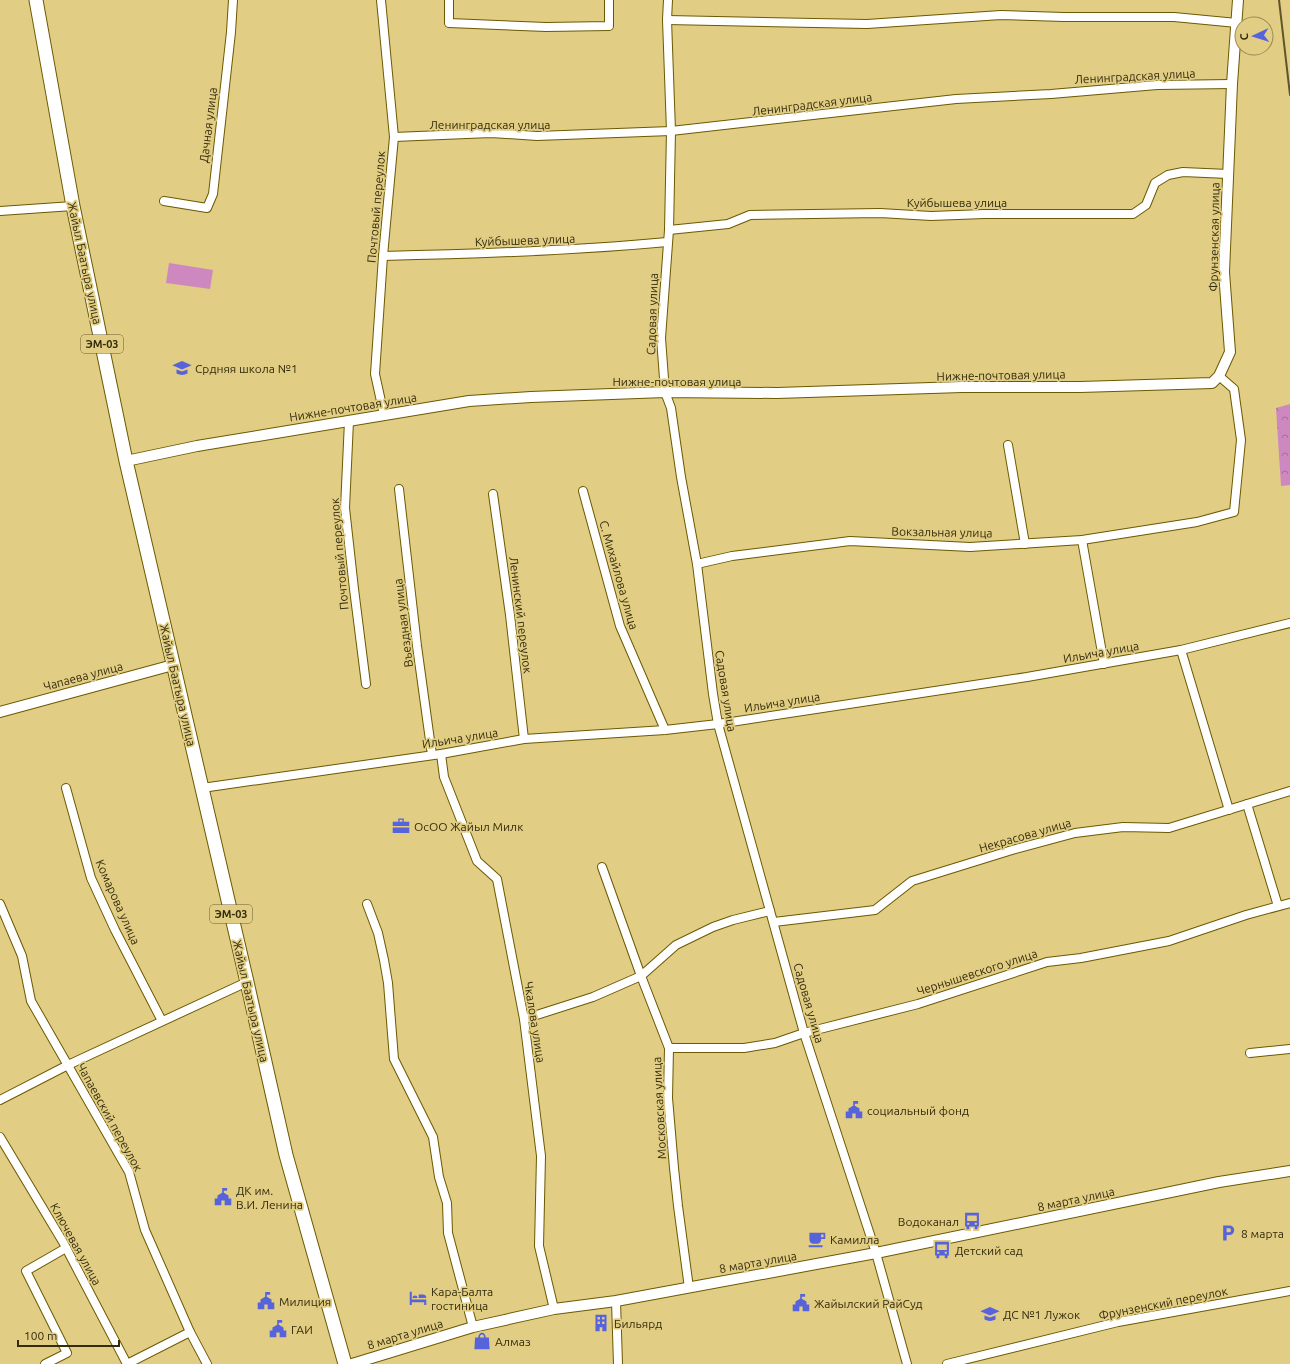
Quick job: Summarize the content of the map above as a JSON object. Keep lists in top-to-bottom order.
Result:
{
  "streets": {
    "highway": ["Жайыл Баатыра улица", "ЭМ-03"],
    "street": [
      "Ленинградская улица",
      "Дачная улица",
      "Куйбышева улица",
      "Почтовый переулок",
      "Фрунзенская улица",
      "Садовая улица",
      "Нижне-почтовая улица",
      "Вокзальная улица",
      "С. Михайлова улица",
      "Ленинский переулок",
      "Въездная улица",
      "Ильича улица",
      "Чапаева улица",
      "Некрасова улица",
      "Комарова улица",
      "Чернышевского улица",
      "Чкалова улица",
      "Московская улица",
      "Чапаевский переулок",
      "8 марта улица",
      "Ключевая улица",
      "Фрунзенский переулок"
    ]
  },
  "crossings": [
    ["Ленинградская улица", "Почтовый переулок"],
    ["Ленинградская улица", "Фрунзенская улица"],
    ["Ленинградская улица", "Садовая улица"],
    ["Куйбышева улица", "Почтовый переулок"],
    ["Куйбышева улица", "Фрунзенская улица"],
    ["Куйбышева улица", "Садовая улица"],
    ["Почтовый переулок", "Нижне-почтовая улица"],
    ["Фрунзенская улица", "Нижне-почтовая улица"],
    ["Фрунзенская улица", "Вокзальная улица"],
    ["Жайыл Баатыра улица", "Нижне-почтовая улица"],
    ["Жайыл Баатыра улица", "Ильича улица"],
    ["Жайыл Баатыра улица", "Чапаева улица"],
    ["Садовая улица", "Нижне-почтовая улица"],
    ["Садовая улица", "Вокзальная улица"],
    ["Садовая улица", "Ильича улица"],
    ["Садовая улица", "Некрасова улица"],
    ["Садовая улица", "Чернышевского улица"],
    ["Садовая улица", "8 марта улица"],
    ["Нижне-почтовая улица", "Вокзальная улица"],
    ["С. Михайлова улица", "Ильича улица"],
    ["Ленинский переулок", "Ильича улица"],
    ["Въездная улица", "Ильича улица"],
    ["Ильича улица", "Чкалова улица"],
    ["Чернышевского улица", "Московская улица"],
    ["Чкалова улица", "8 марта улица"],
    ["Московская улица", "8 марта улица"],
    ["Чапаевский переулок", "Ключевая улица"]
  ],
  "places": {
    "school or university": ["Срдняя школа №1", "ДС №1 Лужок"],
    "office": ["ОсОО Жайыл Милк"],
    "public building": [
      "социальный фонд",
      "ДК им. В.И. Ленина",
      "Милиция",
      "Жайылский РайСуд",
      "ГАИ"
    ],
    "bus stop": ["Водоканал", "Детский сад"],
    "parking": ["8 марта"],
    "cafe": ["Камилла"],
    "hotel": ["Кара-Балта гостиница"],
    "building": ["Бильярд"],
    "shop": ["Алмаз"]
  },
  "scale_bar": "100 m",
  "north": "left"
}
